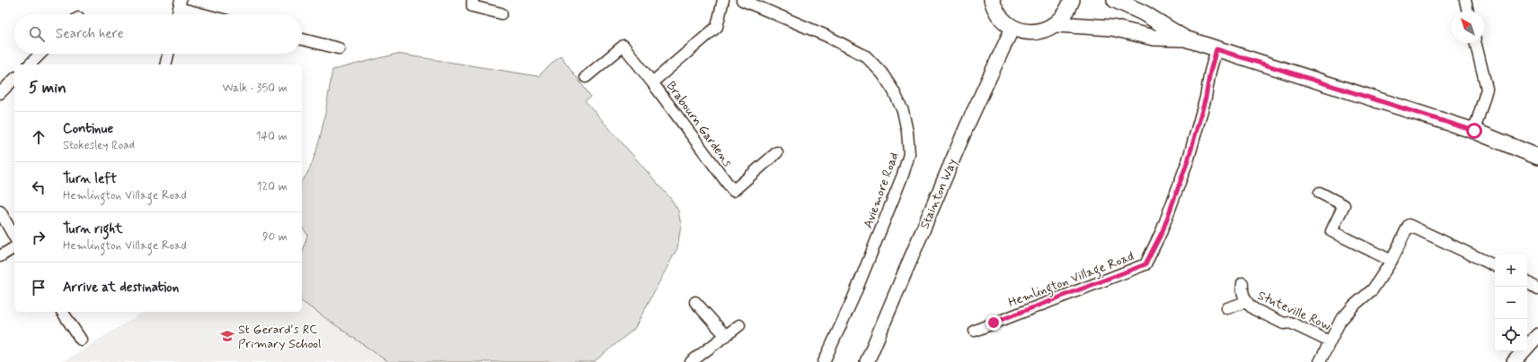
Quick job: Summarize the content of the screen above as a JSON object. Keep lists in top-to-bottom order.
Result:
{
  "streets": {
    "street": [
      "Brabourn Gardens",
      "Aviemore Road",
      "Stainton Way",
      "Hemlington Village Road",
      "Stuteville Row"
    ]
  },
  "places": {
    "school or university": ["St Gerard's RC Primary School"]
  },
  "north": "top left",
  "page": {
    "search": "Search here",
    "heading": ["5 min", "Walk · 350 m"],
    "list": [
      ["Continue", "Stokesley Road", "140 m"],
      ["Turn left", "Hemlington Village Road", "120 m"],
      ["Turn right", "Hemlington Village Road", "90 m"],
      "Arrive at destination"
    ],
    "map_buttons": ["+", "−"]
  }
}
